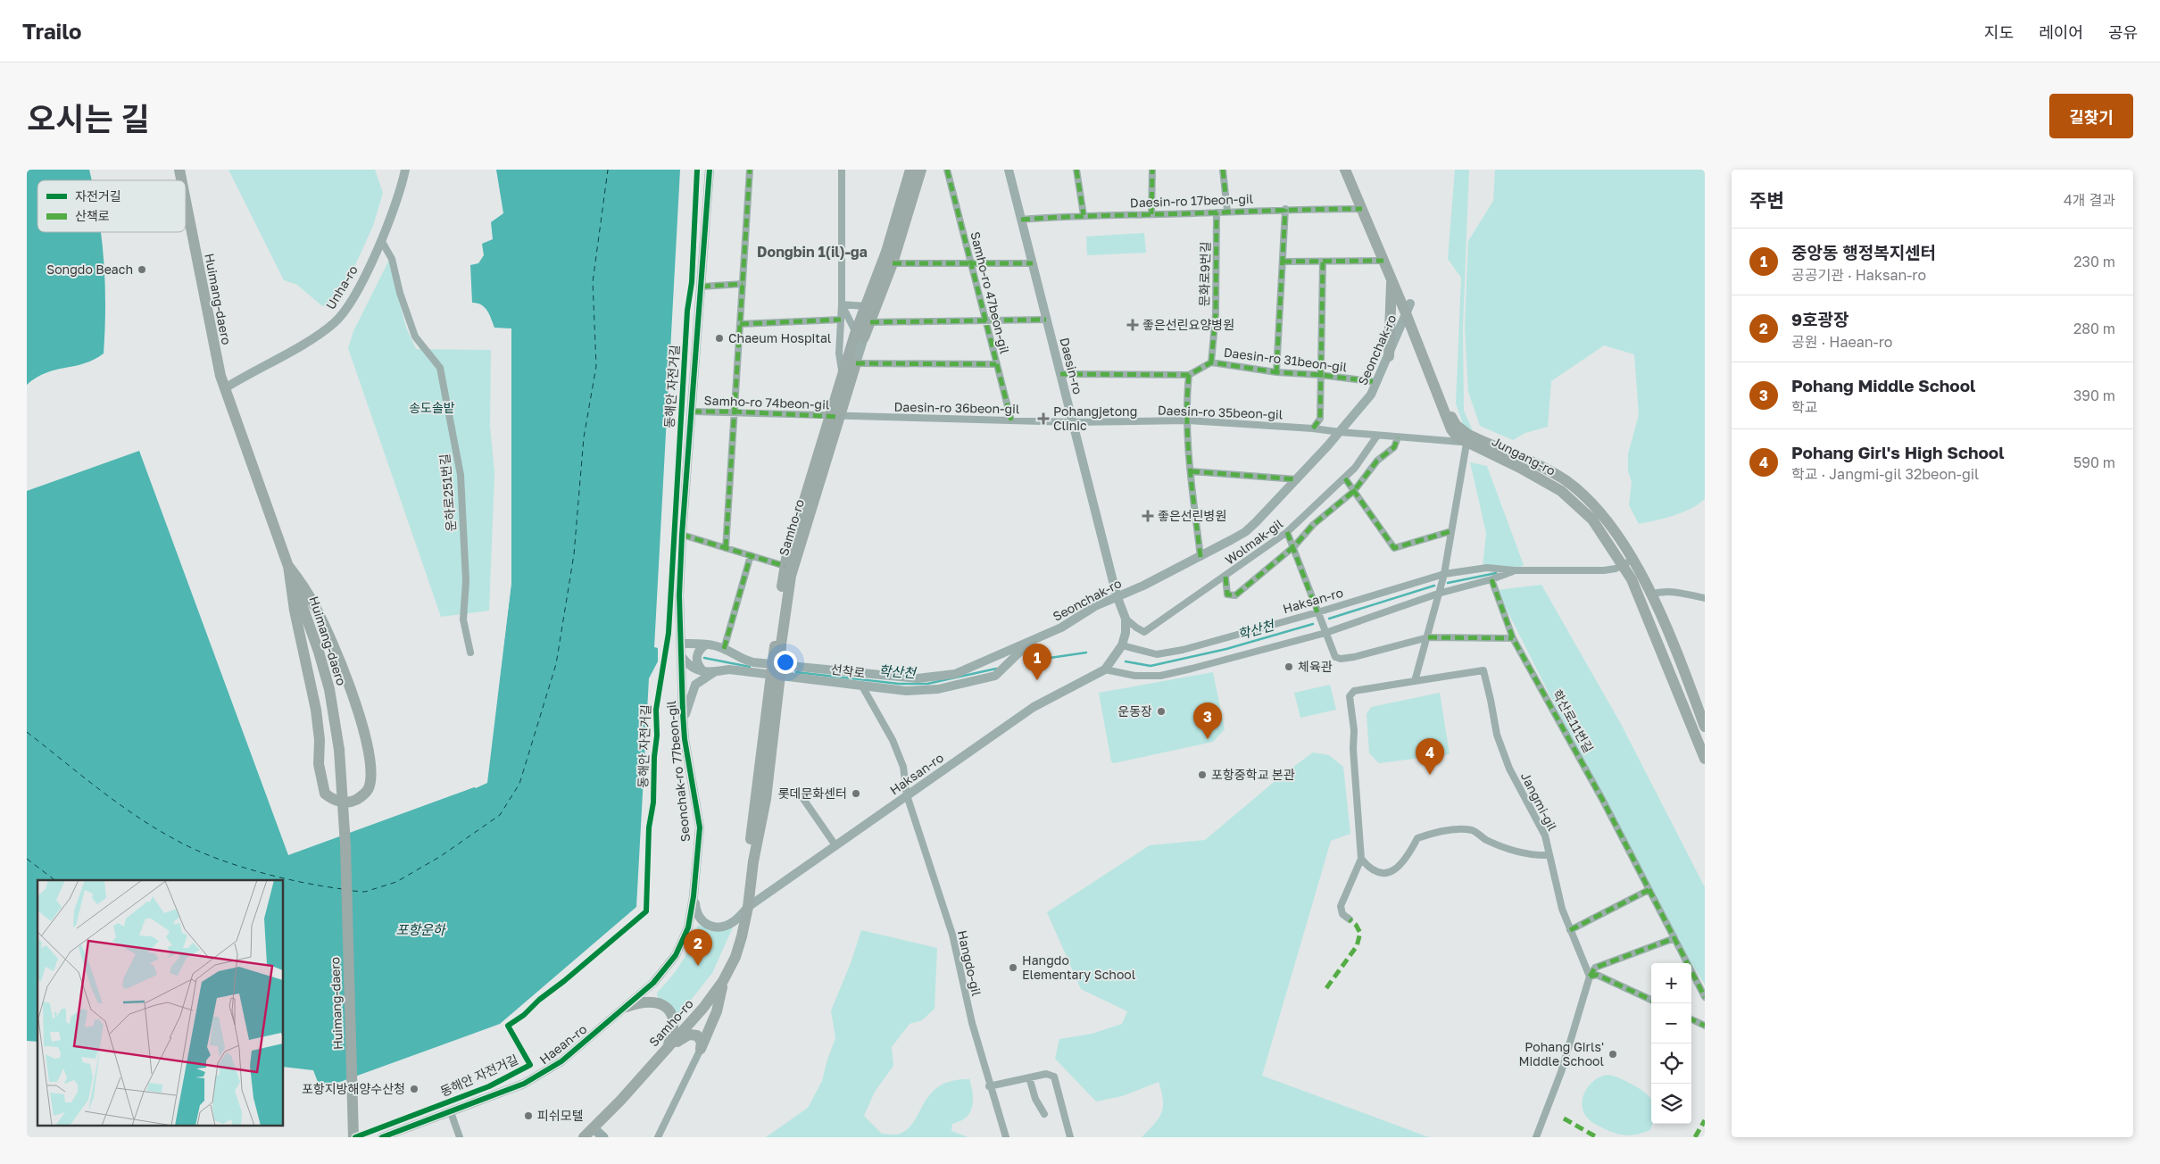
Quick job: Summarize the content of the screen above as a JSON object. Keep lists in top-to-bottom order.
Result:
{
  "streets": {
    "main road": ["Huimang-daero", "Jungang-ro", "Samho-ro"],
    "street": [
      "Daesin-ro 17beon-gil",
      "문화로9번길",
      "Unha-ro",
      "Samho-ro 47beon-gil",
      "Seonchak-ro",
      "Daesin-ro 31beon-gil",
      "Daesin-ro",
      "Samho-ro 74beon-gil",
      "Daesin-ro 36beon-gil",
      "Daesin-ro 35beon-gil",
      "운하로251번길",
      "Wolmak-gil",
      "Haksan-ro",
      "선착로",
      "학산로11번길",
      "Seonchak-ro 77beon-gil",
      "Jangmi-gil",
      "Hangdo-gil",
      "Haean-ro"
    ],
    "cycle path": ["동해안 자전거길"]
  },
  "crossings": [
    ["Daesin-ro 17beon-gil", "문화로9번길"],
    ["Daesin-ro 17beon-gil", "Daesin-ro"],
    ["Daesin-ro 17beon-gil", "Jungang-ro"],
    ["문화로9번길", "Daesin-ro 31beon-gil"],
    ["Unha-ro", "Huimang-daero"],
    ["Unha-ro", "운하로251번길"],
    ["Samho-ro 47beon-gil", "Daesin-ro 36beon-gil"],
    ["Seonchak-ro", "Daesin-ro 31beon-gil"],
    ["Seonchak-ro", "Daesin-ro"],
    ["Seonchak-ro", "Daesin-ro 35beon-gil"],
    ["Seonchak-ro", "Jungang-ro"],
    ["Seonchak-ro", "Samho-ro"],
    ["Seonchak-ro", "선착로"],
    ["Seonchak-ro", "Seonchak-ro 77beon-gil"],
    ["Daesin-ro 31beon-gil", "Daesin-ro"],
    ["Daesin-ro", "Daesin-ro 36beon-gil"],
    ["Daesin-ro", "Daesin-ro 35beon-gil"],
    ["Daesin-ro", "Wolmak-gil"],
    ["Daesin-ro", "Haksan-ro"],
    ["Samho-ro 74beon-gil", "Daesin-ro 36beon-gil"],
    ["Samho-ro 74beon-gil", "Samho-ro"],
    ["Samho-ro 74beon-gil", "Seonchak-ro 77beon-gil"],
    ["Daesin-ro 36beon-gil", "Daesin-ro 35beon-gil"],
    ["Daesin-ro 36beon-gil", "Samho-ro"],
    ["Daesin-ro 35beon-gil", "Jungang-ro"],
    ["Daesin-ro 35beon-gil", "Wolmak-gil"],
    ["Jungang-ro", "Haksan-ro"],
    ["Samho-ro", "Haksan-ro"],
    ["Samho-ro", "선착로"],
    ["Haksan-ro", "학산로11번길"],
    ["Haksan-ro", "Seonchak-ro 77beon-gil"],
    ["Haksan-ro", "Hangdo-gil"],
    ["Haksan-ro", "Haean-ro"],
    ["선착로", "Seonchak-ro 77beon-gil"],
    ["선착로", "Hangdo-gil"],
    ["Seonchak-ro 77beon-gil", "Haean-ro"]
  ],
  "districts": ["Dongbin 1(il)-ga"],
  "water": ["학산천", "포항운하"],
  "parks": ["송도솔밭"],
  "places": {
    "other": [
      "Songdo Beach",
      "Chaeum Hospital",
      "체육관",
      "운동장",
      "포항중학교 본관",
      "롯데문화센터",
      "Hangdo Elementary School",
      "Pohang Girls' Middle School",
      "포항지방해양수산청",
      "피쉬모텔"
    ],
    "health": ["좋은선린요양병원", "Pohangjetong Clinic", "좋은선린병원"]
  },
  "legend": ["자전거길", "산책로"],
  "page": {
    "header": "Trailo",
    "nav": ["지도", "레이어", "공유"],
    "title": "오시는 길",
    "buttons": "길찾기",
    "heading": ["주변", "4개 결과"],
    "list": [
      {
        "mark": "1",
        "name": "중앙동 행정복지센터",
        "note": "공공기관 · Haksan-ro",
        "value": "230 m"
      },
      {
        "mark": "2",
        "name": "9호광장",
        "note": "공원 · Haean-ro",
        "value": "280 m"
      },
      {
        "mark": "3",
        "name": "Pohang Middle School",
        "note": "학교",
        "value": "390 m"
      },
      {
        "mark": "4",
        "name": "Pohang Girl's High School",
        "note": "학교 · Jangmi-gil 32beon-gil",
        "value": "590 m"
      }
    ],
    "pins": [
      "1",
      "3",
      "4",
      "2"
    ],
    "map_buttons": ["+", "−"]
  }
}
